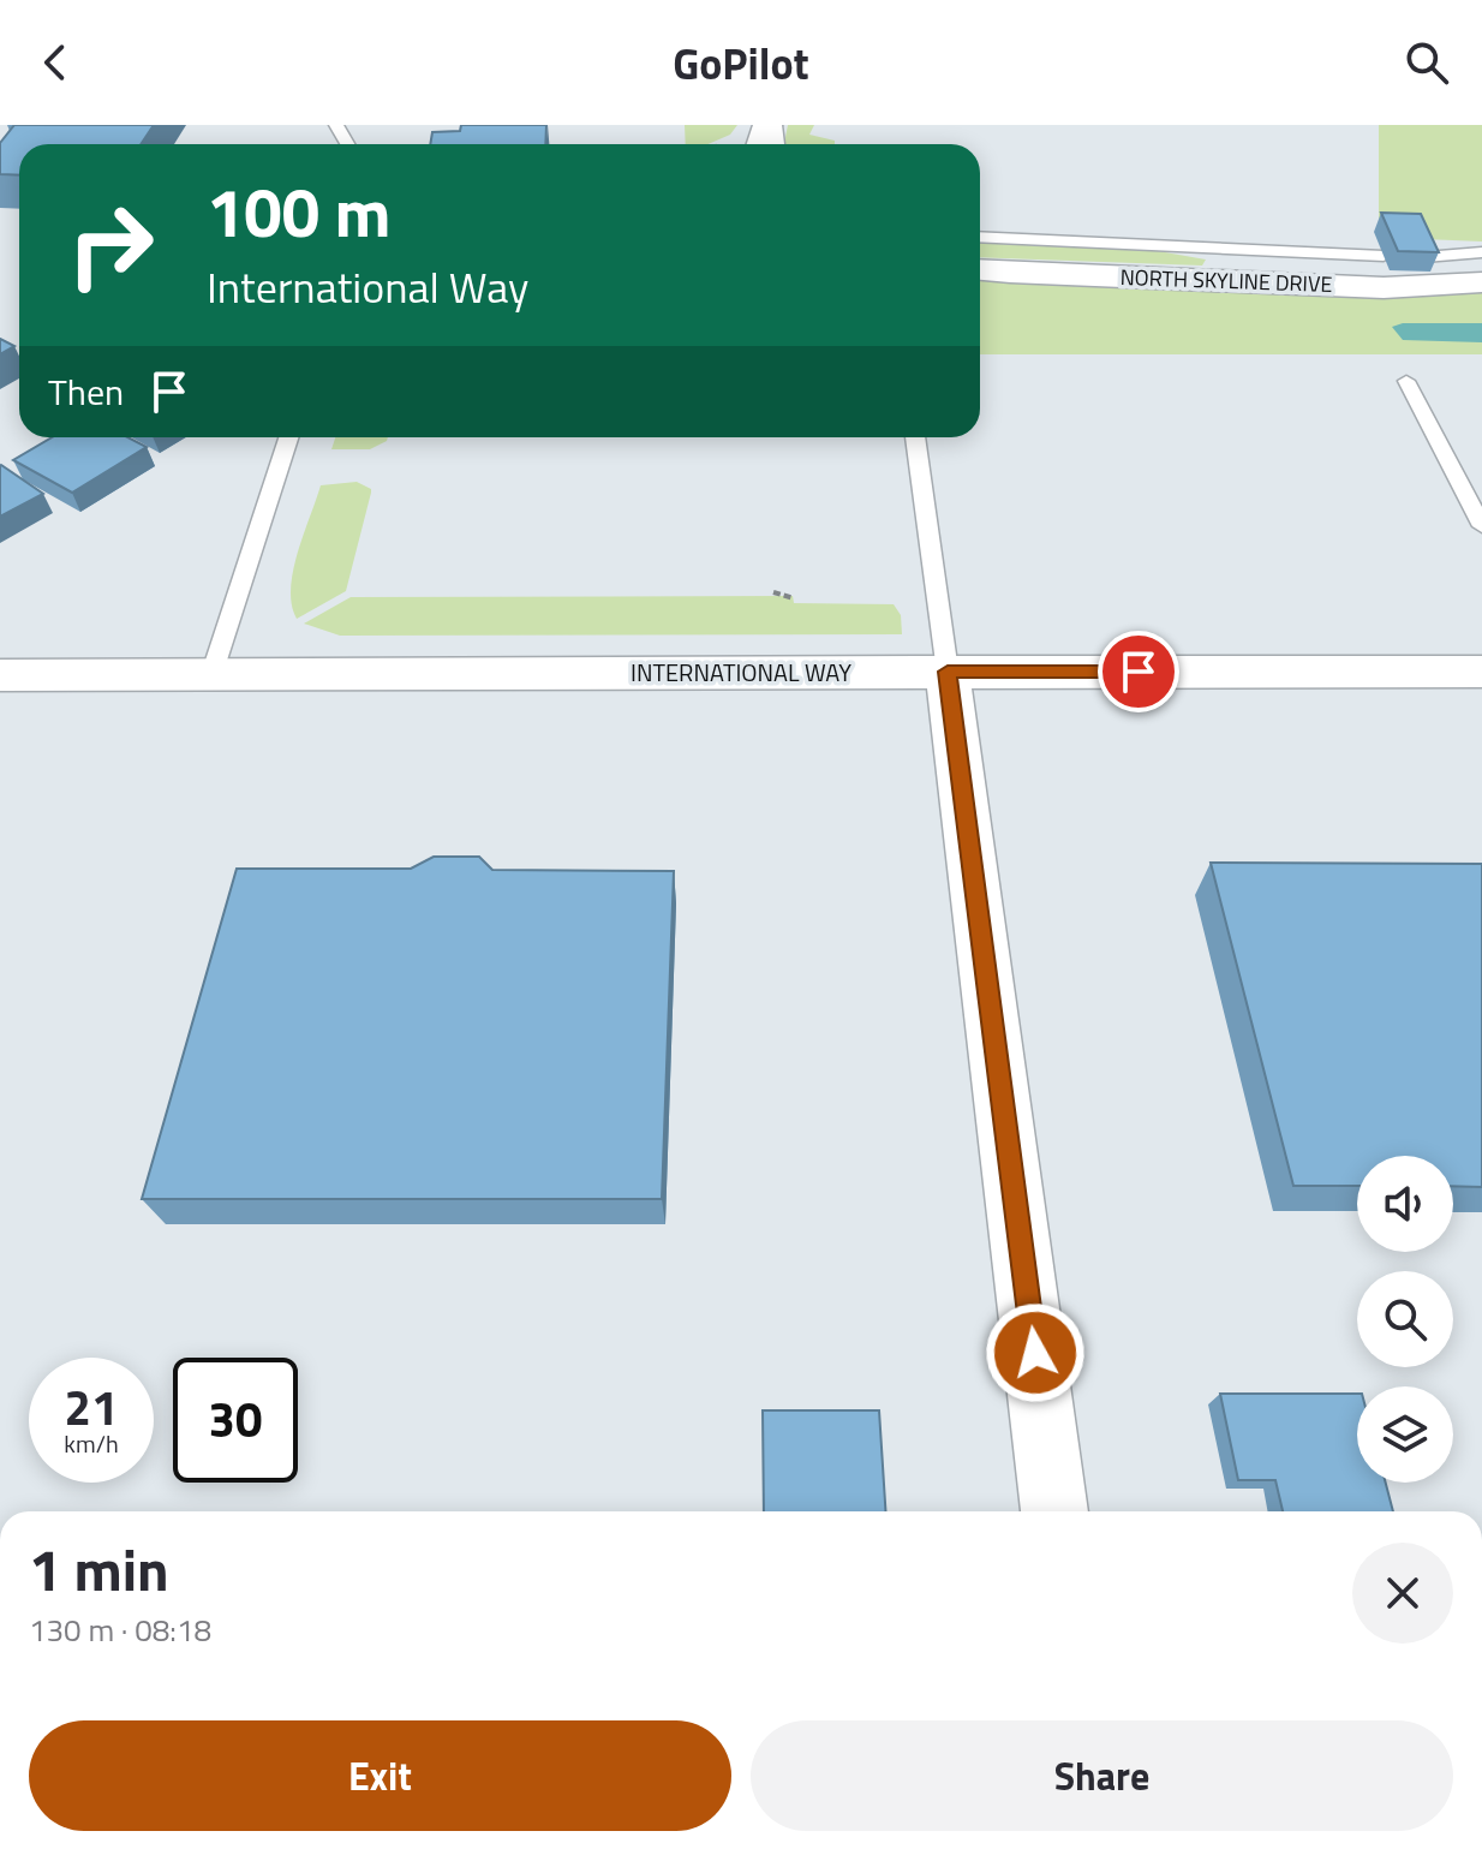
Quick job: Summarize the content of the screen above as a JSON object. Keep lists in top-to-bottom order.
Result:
{
  "streets": {
    "street": ["NORTH SKYLINE DRIVE", "INTERNATIONAL WAY"]
  },
  "page": {
    "header": "GoPilot",
    "turn": ["100 m", "International Way"],
    "then": "Then",
    "speed": "21 km/h",
    "limit": "30",
    "heading": ["1 min", "130 m · 08:18"],
    "buttons": ["Exit", "Share"]
  }
}
